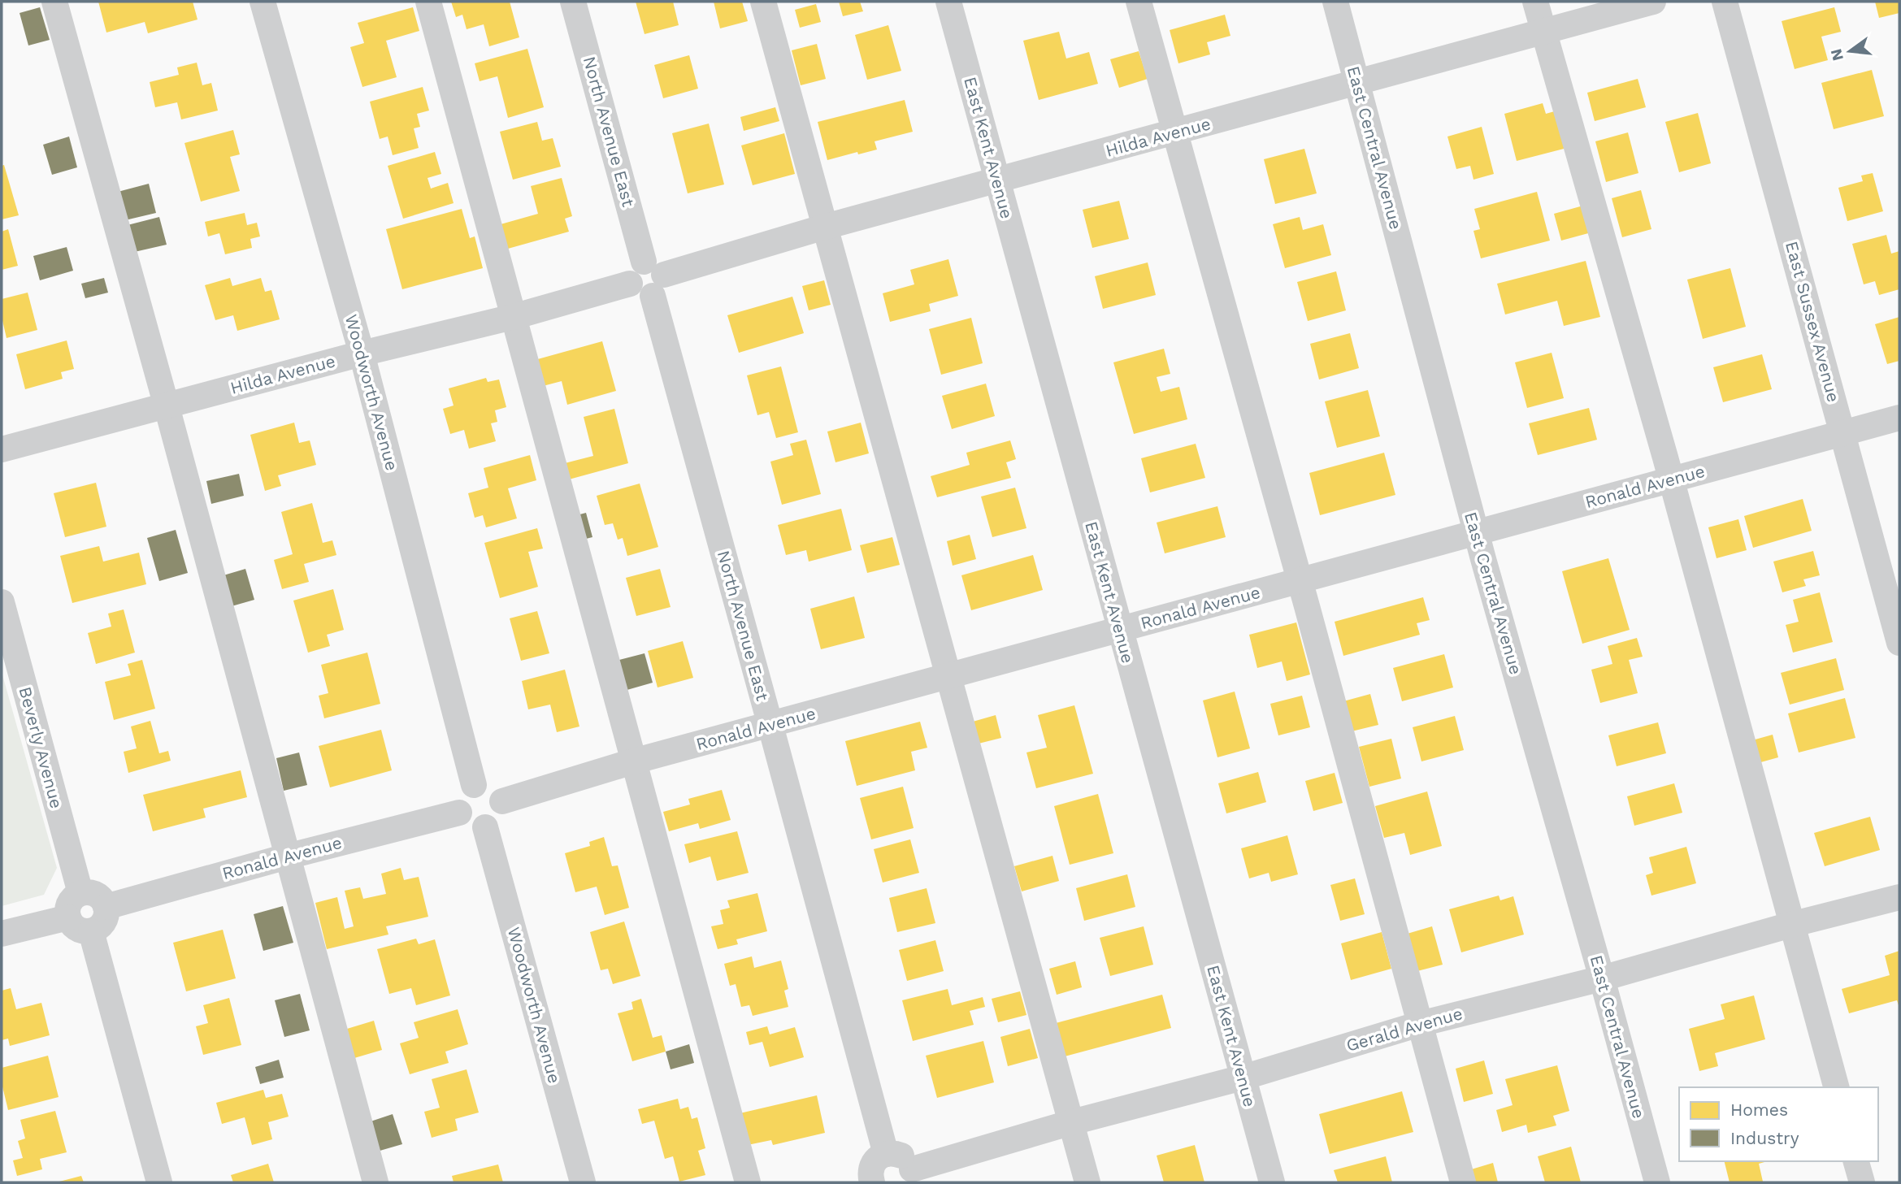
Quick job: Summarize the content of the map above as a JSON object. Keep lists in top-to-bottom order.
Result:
{
  "streets": {
    "street": [
      "North Avenue East",
      "Hilda Avenue",
      "East Kent Avenue",
      "East Central Avenue",
      "East Sussex Avenue",
      "Woodworth Avenue",
      "Ronald Avenue",
      "Beverly Avenue",
      "Gerald Avenue"
    ]
  },
  "crossings": [
    ["North Avenue East", "Hilda Avenue"],
    ["North Avenue East", "Ronald Avenue"],
    ["Hilda Avenue", "East Kent Avenue"],
    ["Hilda Avenue", "East Central Avenue"],
    ["Hilda Avenue", "Woodworth Avenue"],
    ["East Kent Avenue", "Ronald Avenue"],
    ["East Kent Avenue", "Gerald Avenue"],
    ["East Central Avenue", "Ronald Avenue"],
    ["East Central Avenue", "Gerald Avenue"],
    ["East Sussex Avenue", "Ronald Avenue"],
    ["Woodworth Avenue", "Ronald Avenue"],
    ["Ronald Avenue", "Beverly Avenue"]
  ],
  "legend": ["Homes", "Industry"],
  "north": "left"
}
